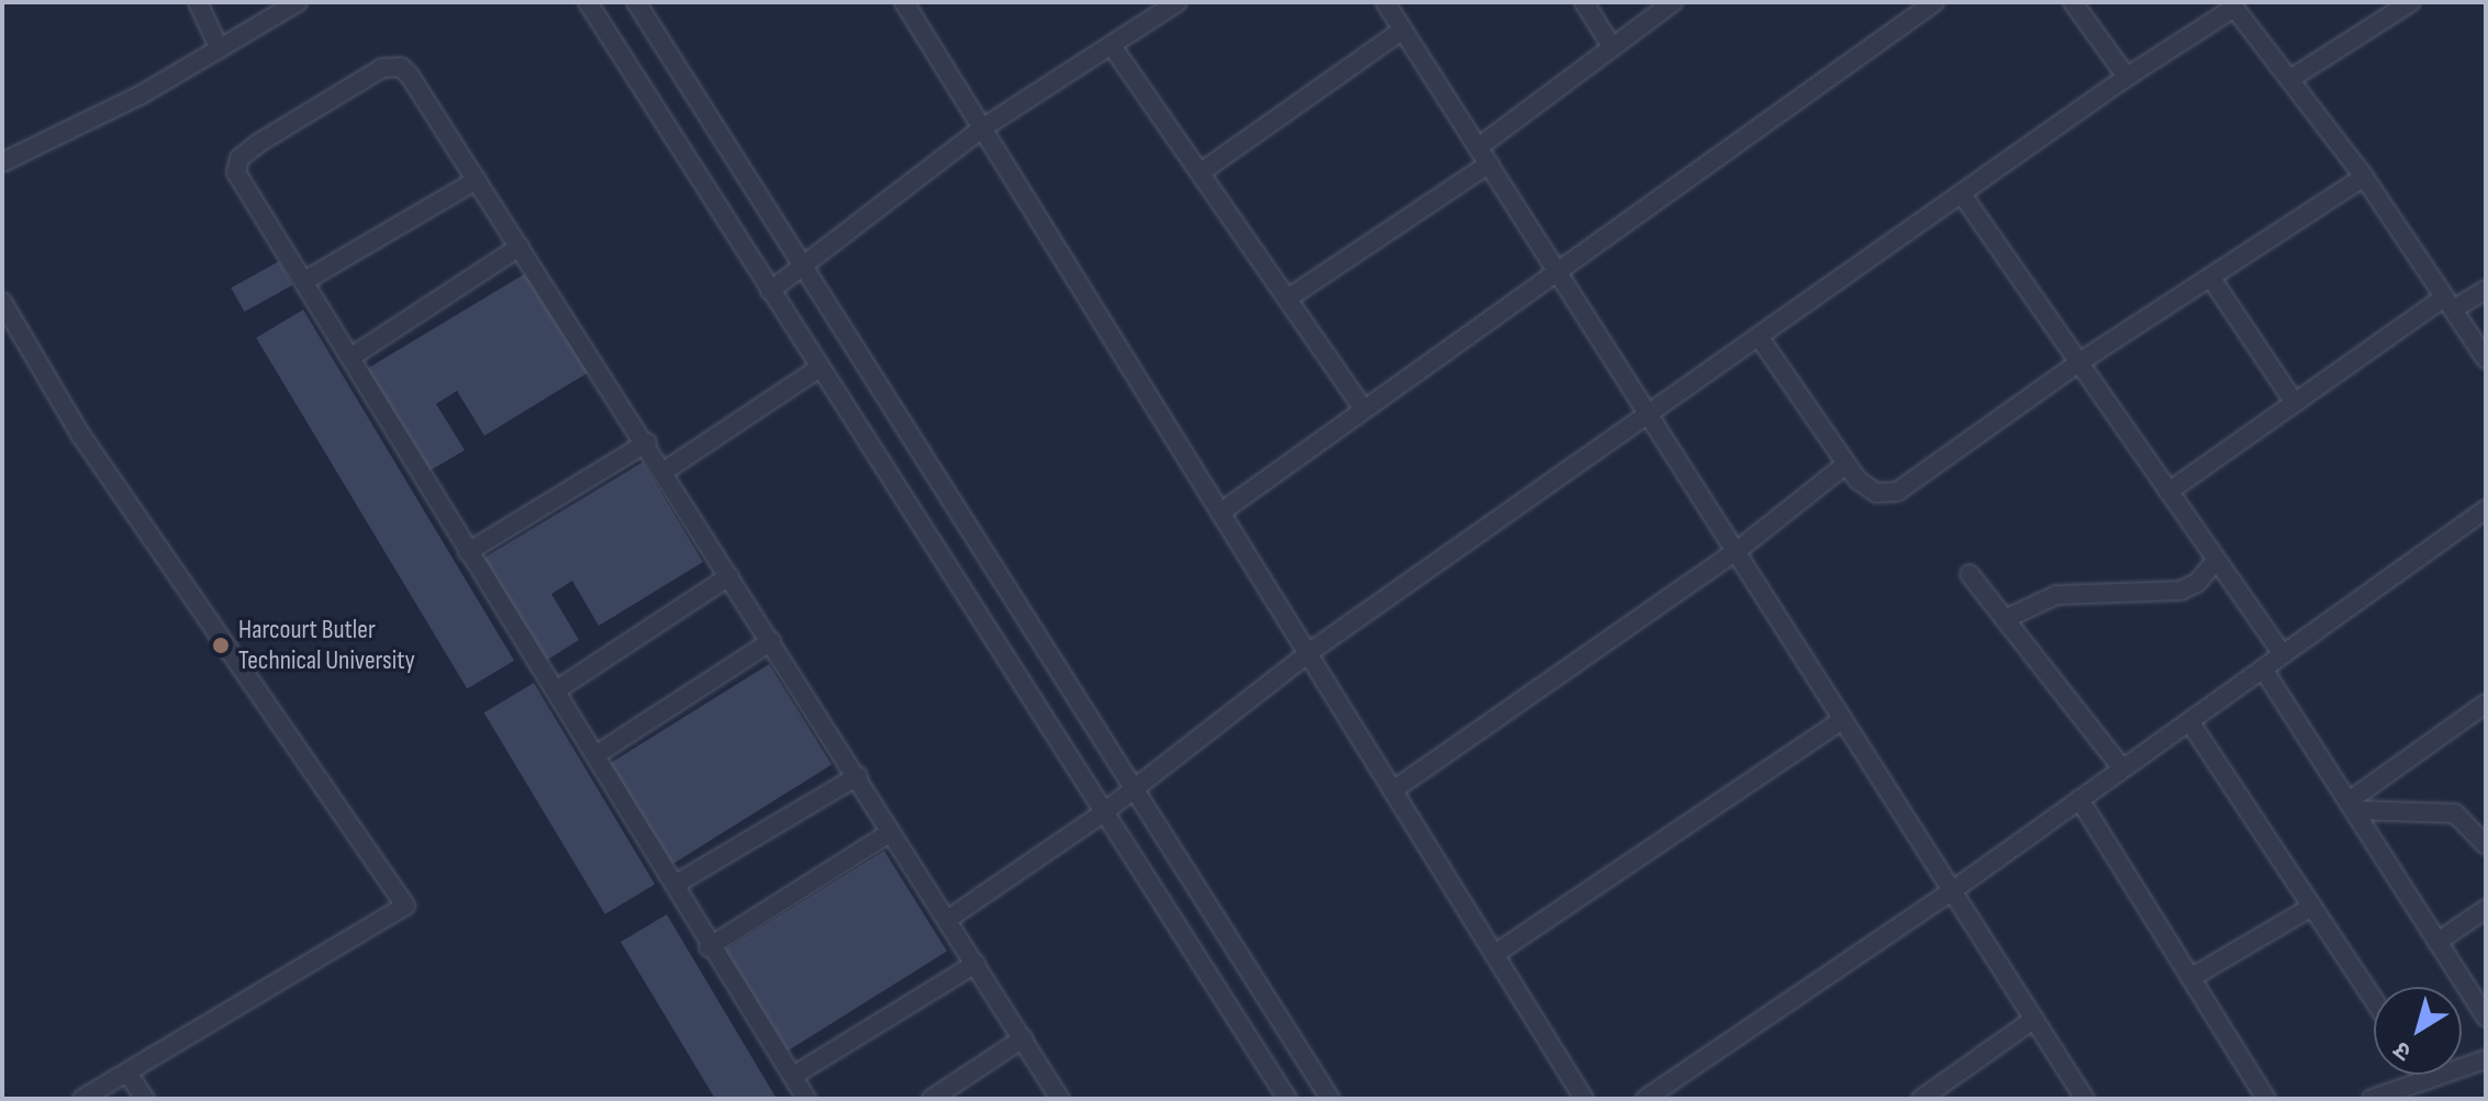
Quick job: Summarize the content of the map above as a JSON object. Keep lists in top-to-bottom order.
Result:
{
  "places": ["Harcourt Butler Technical University"],
  "north": "bottom left"
}
